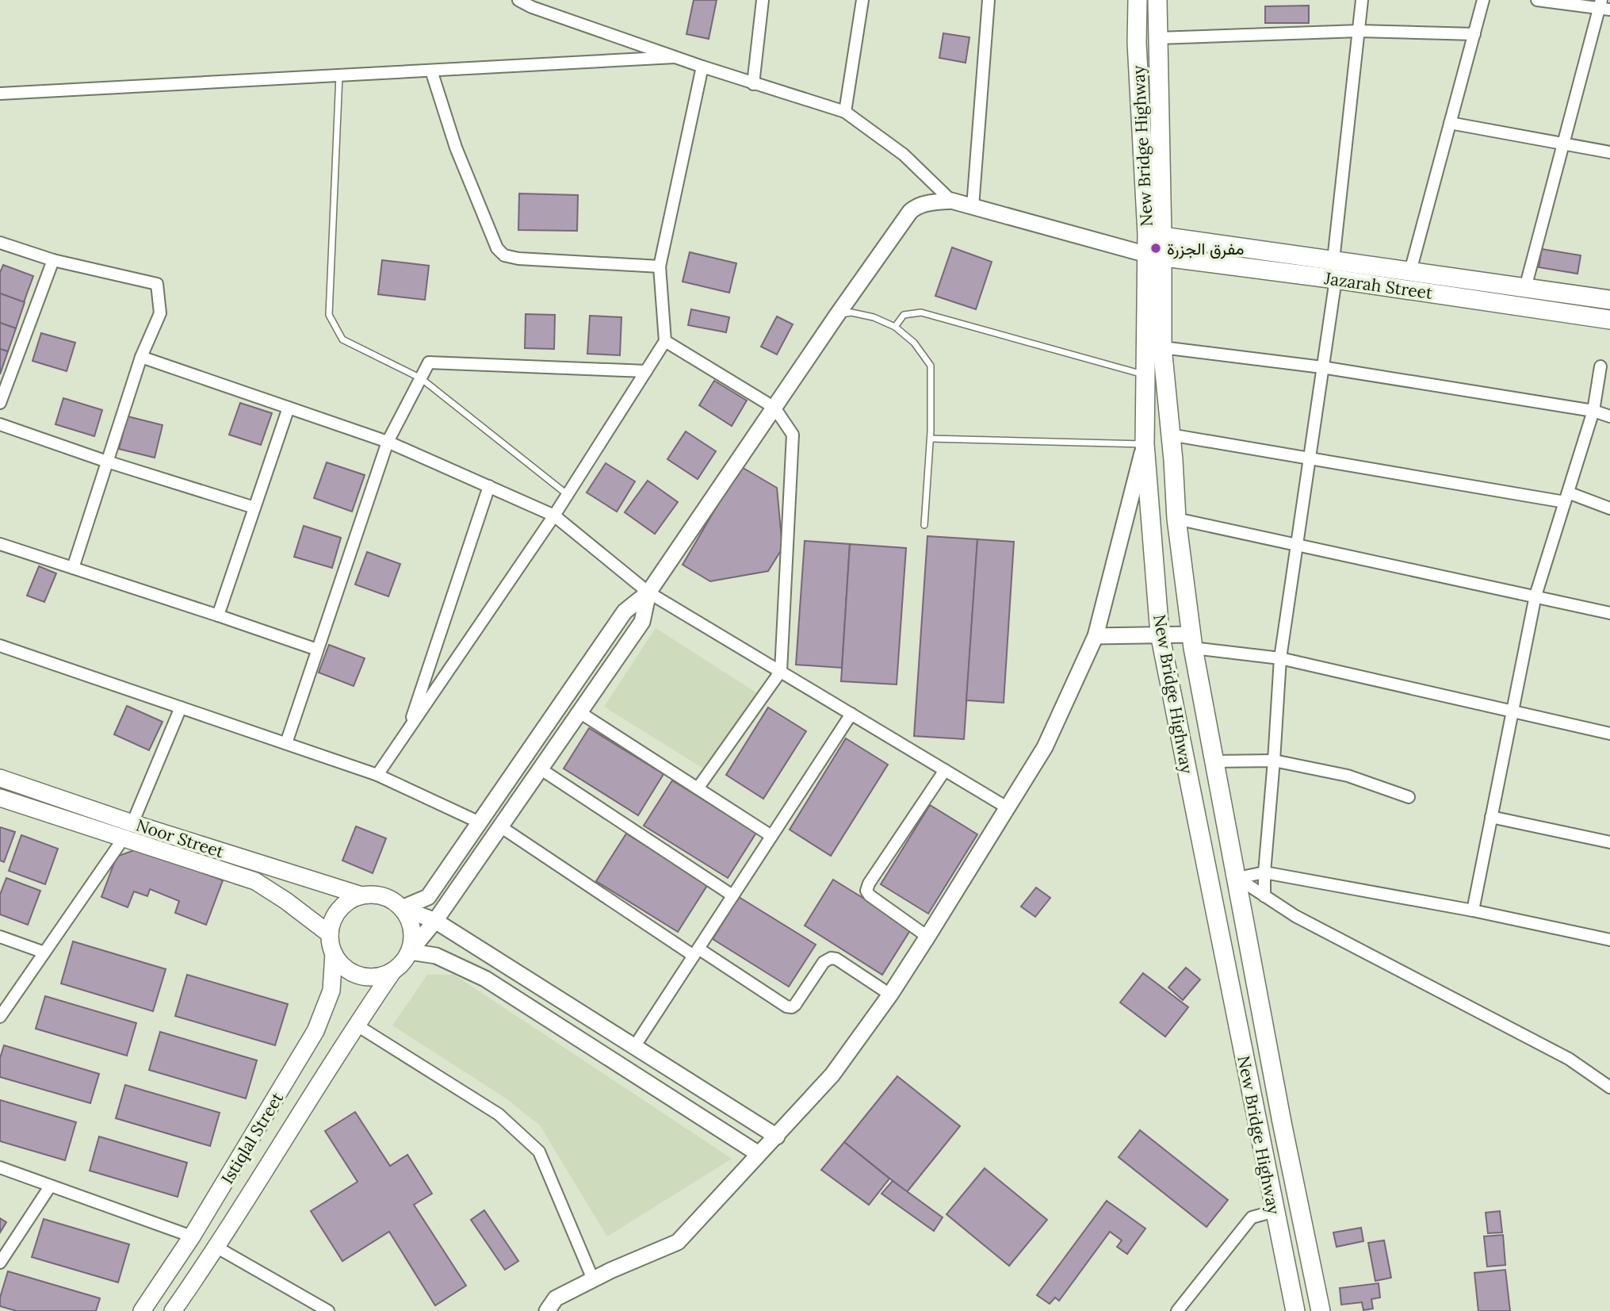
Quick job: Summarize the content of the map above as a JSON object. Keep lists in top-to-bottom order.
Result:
{
  "streets": {
    "main road": [
      "New Bridge Highway",
      "Jazarah Street",
      "Noor Street",
      "Istiqlal Street"
    ]
  },
  "crossings": [
    ["New Bridge Highway", "Jazarah Street"],
    ["Noor Street", "Istiqlal Street"]
  ],
  "places": ["مفرق الجزرة"]
}
